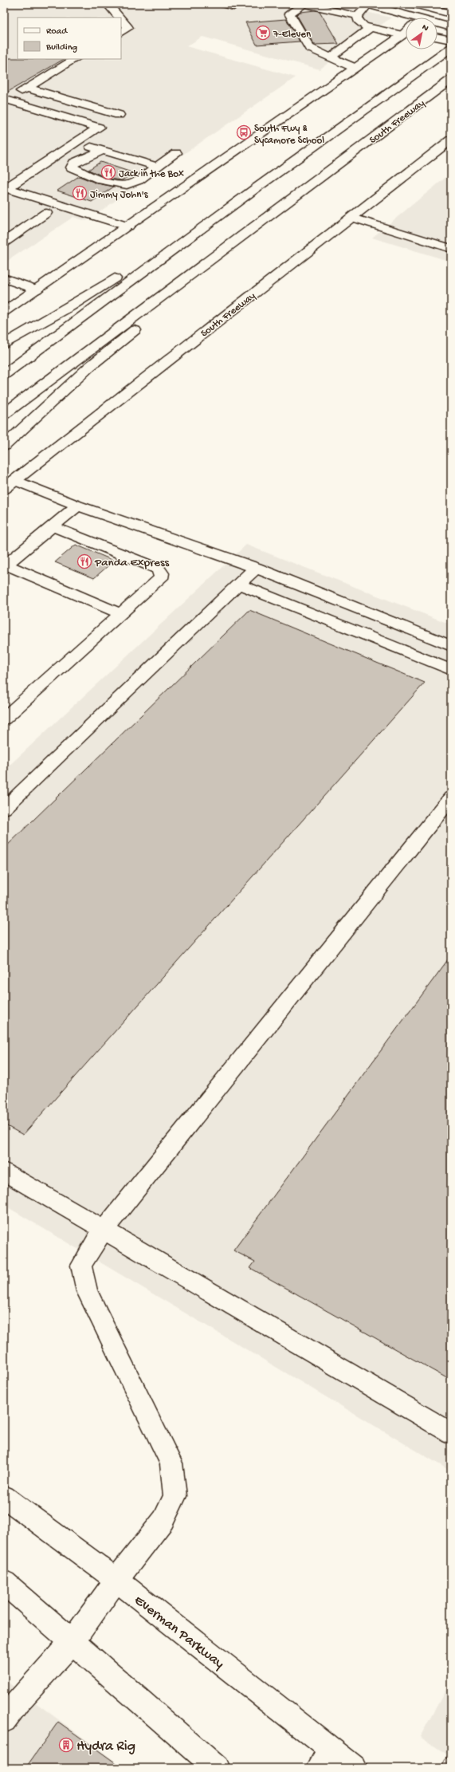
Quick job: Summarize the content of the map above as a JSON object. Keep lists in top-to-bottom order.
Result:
{
  "streets": {
    "main road": ["South Freeway", "Everman Parkway"]
  },
  "places": {
    "supermarket": ["7-Eleven"],
    "bus stop": ["South Fwy & Sycamore School"],
    "restaurant": ["Jack in the Box", "Jimmy John's", "Panda Express"],
    "building": ["Hydra Rig"]
  },
  "legend": ["Road", "Building"],
  "north": "top right"
}
